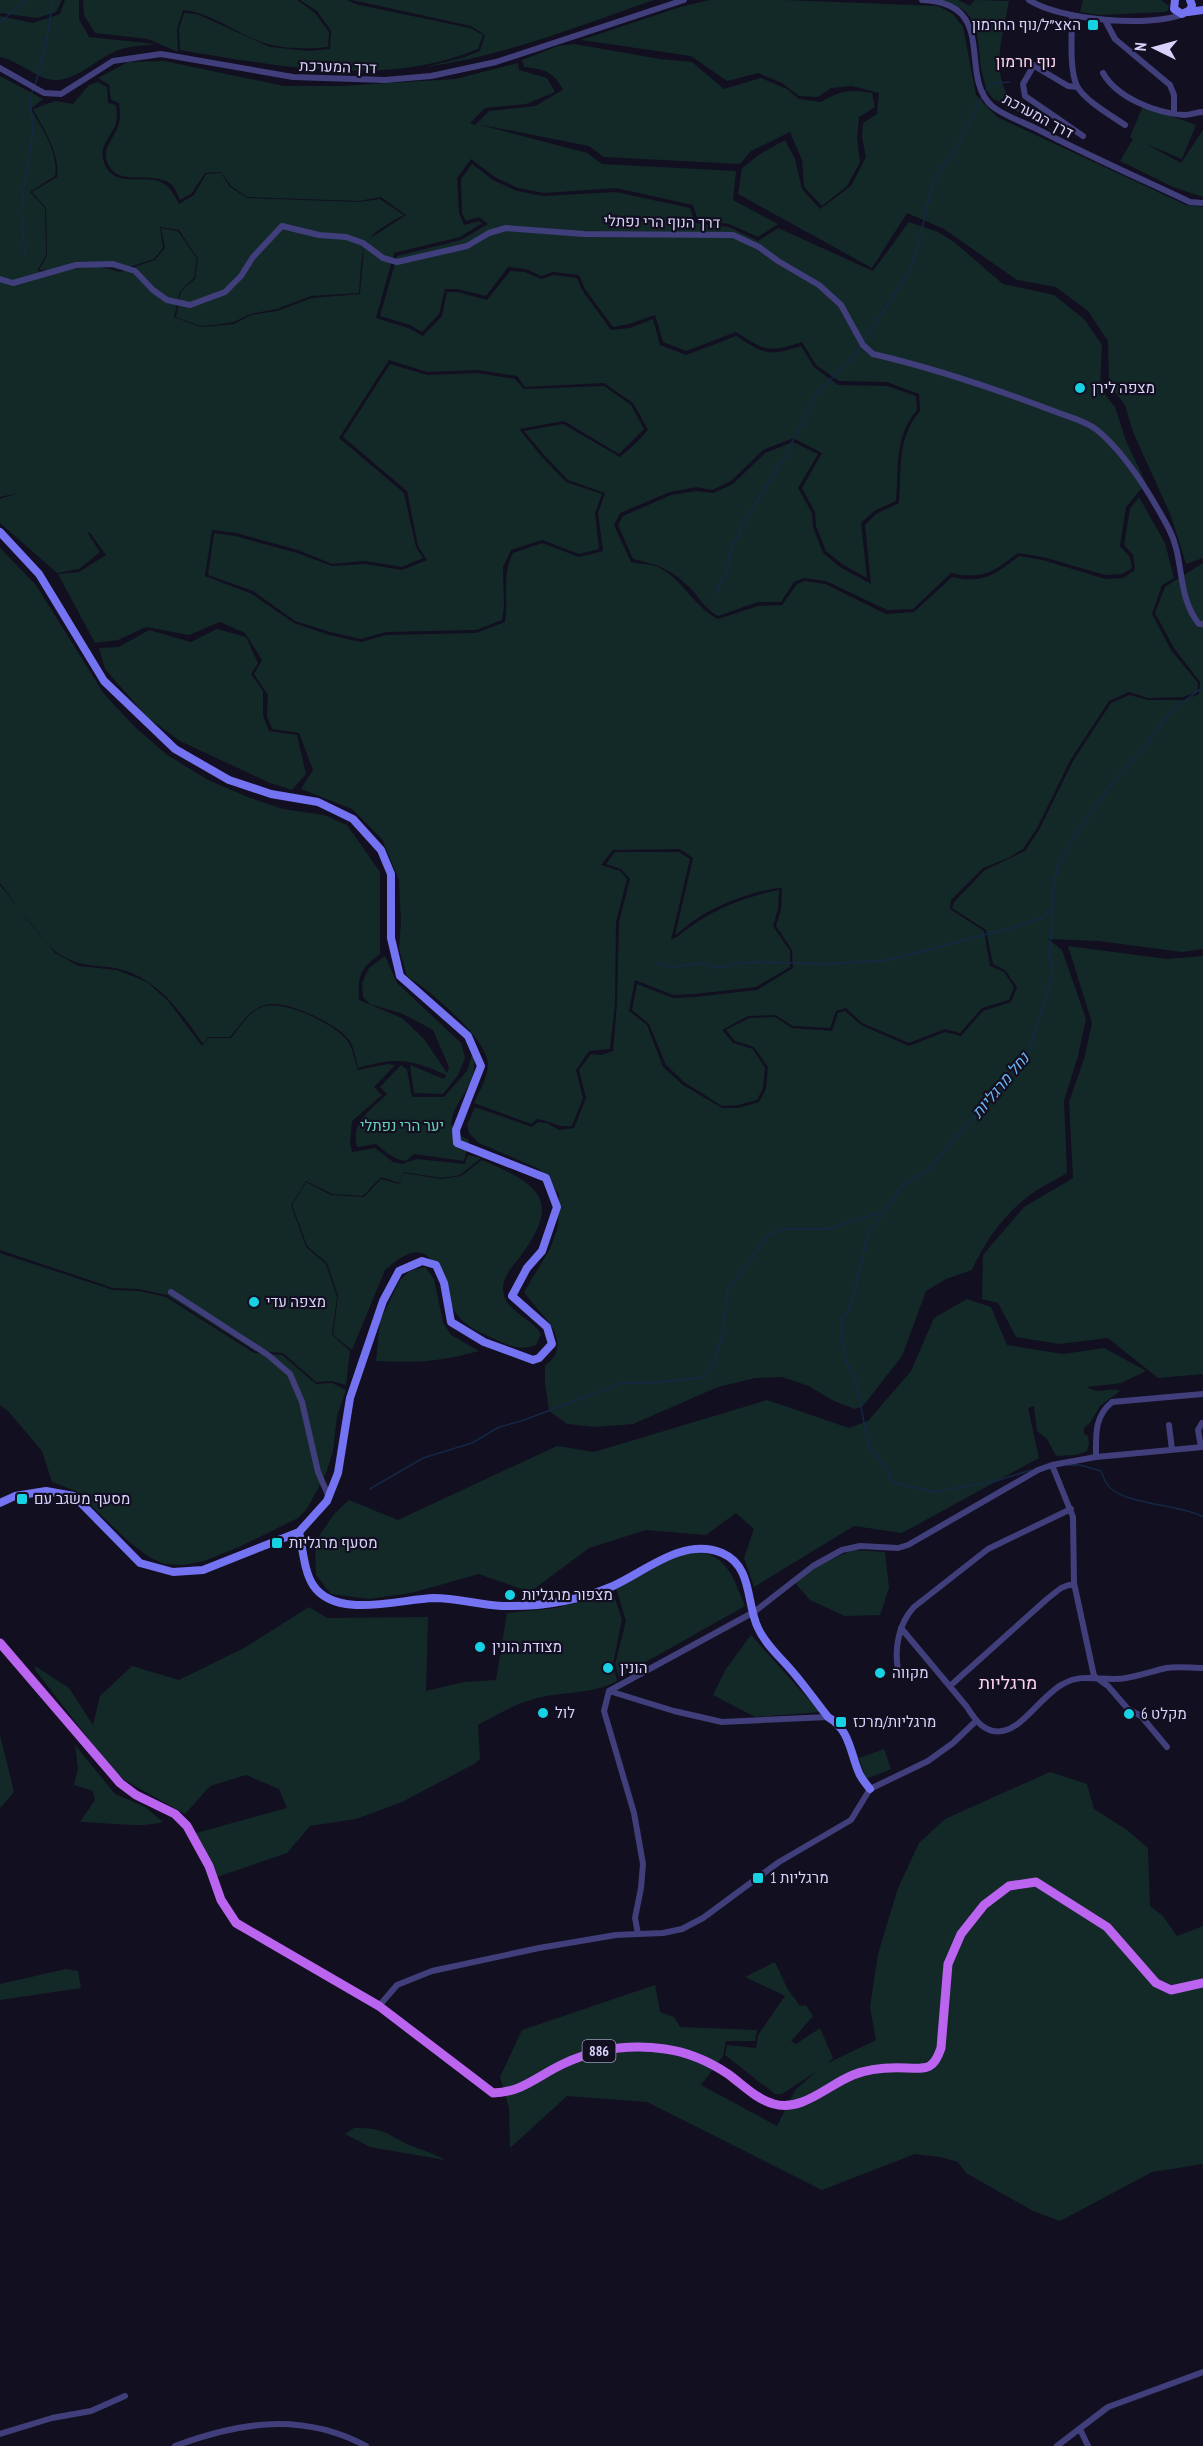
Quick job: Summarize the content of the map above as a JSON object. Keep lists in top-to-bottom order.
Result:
{
  "streets": {
    "main road": ["886"],
    "street": ["דרך המערכת", "דרך הנוף הרי נפתלי"]
  },
  "districts": ["נוף חרמון", "מרגליות"],
  "water": ["נחל מרגליות"],
  "parks": ["יער הרי נפתלי"],
  "places": {
    "transit": [
      "האצ״ל/נוף החרמון",
      "מסעף משגב עם",
      "מסעף מרגליות",
      "מרגליות/מרכז",
      "מרגליות 1"
    ],
    "other": [
      "מצפה לירן",
      "מצפה עדי",
      "מצפור מרגליות",
      "מצודת הונין",
      "הונין",
      "מקווה",
      "לול",
      "מקלט 6"
    ]
  },
  "north": "left"
}
